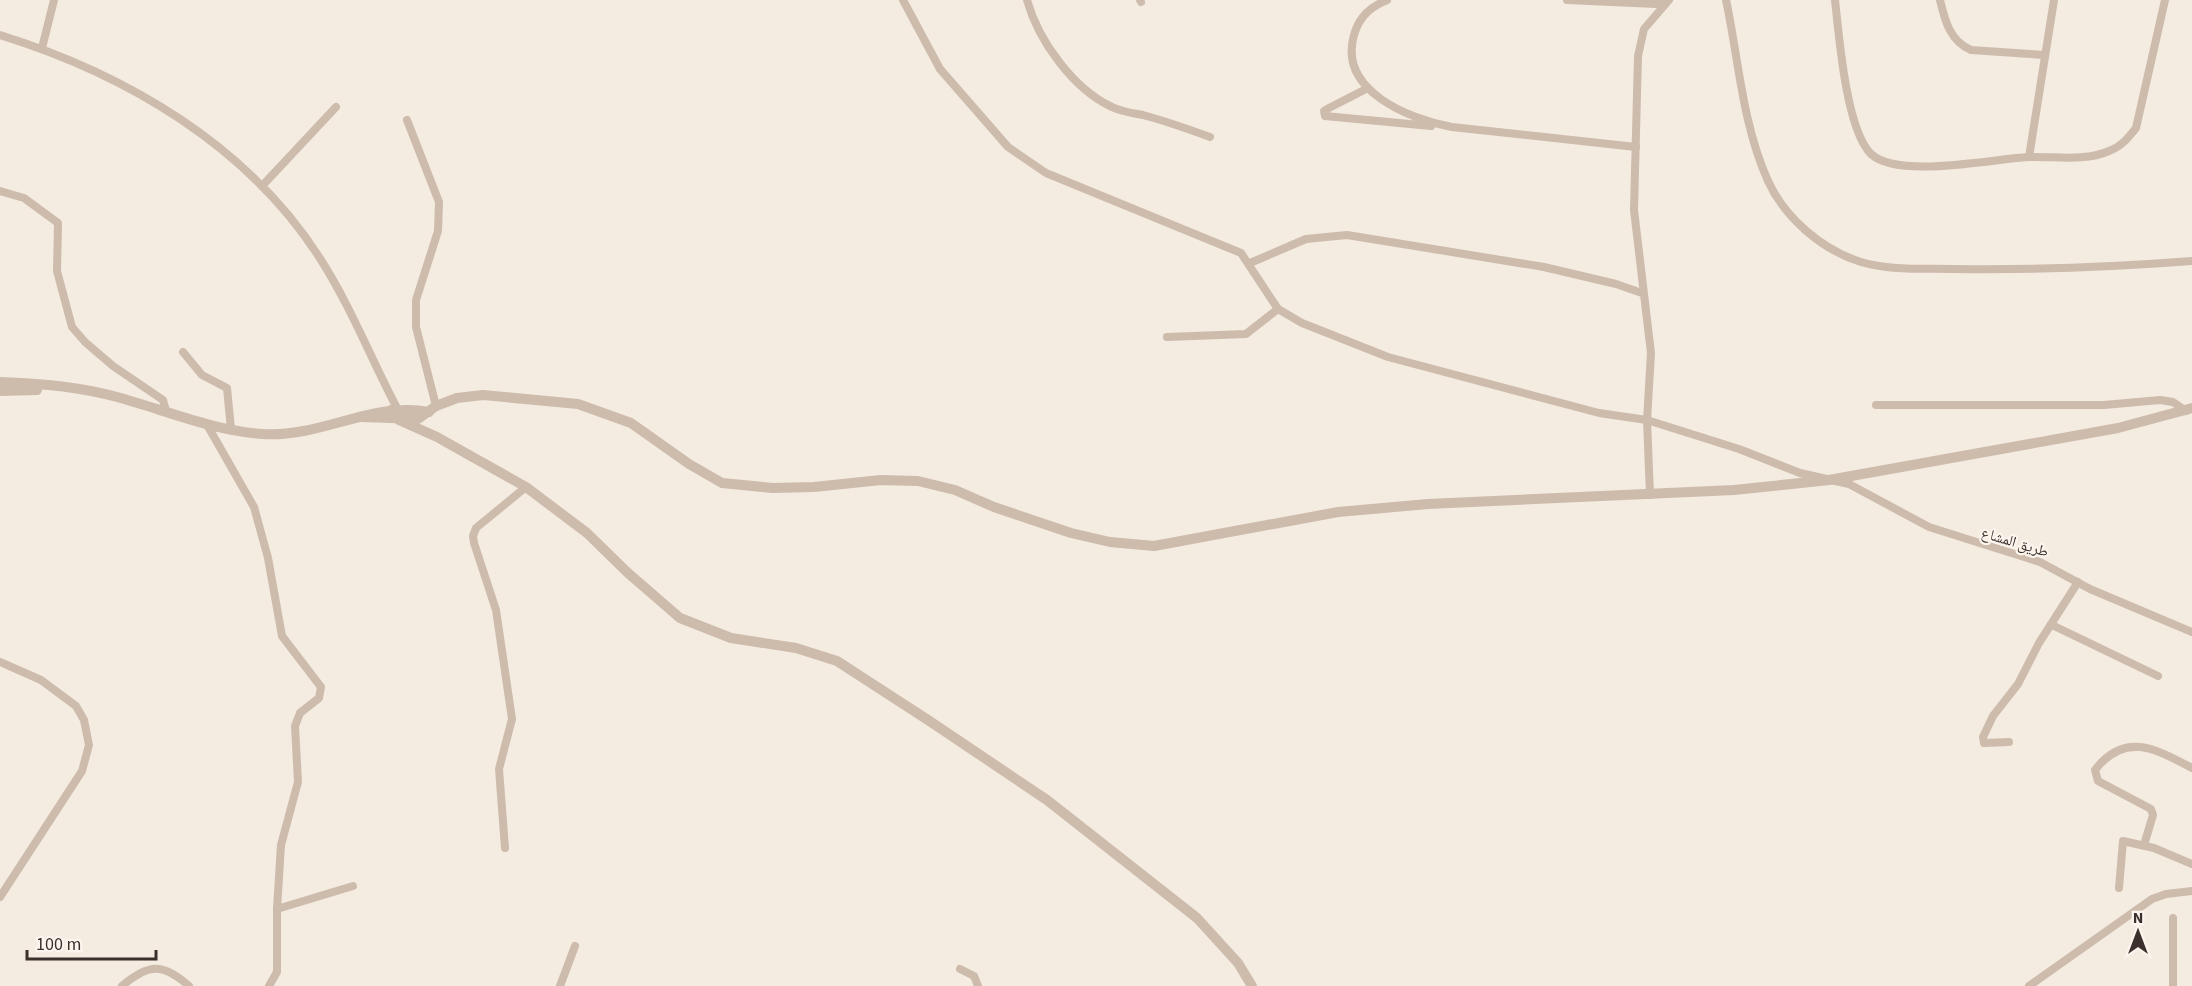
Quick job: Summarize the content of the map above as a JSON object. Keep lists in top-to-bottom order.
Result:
{
  "streets": {
    "street": ["طريق المشاع"]
  },
  "scale_bar": "100 m",
  "north": "top"
}
